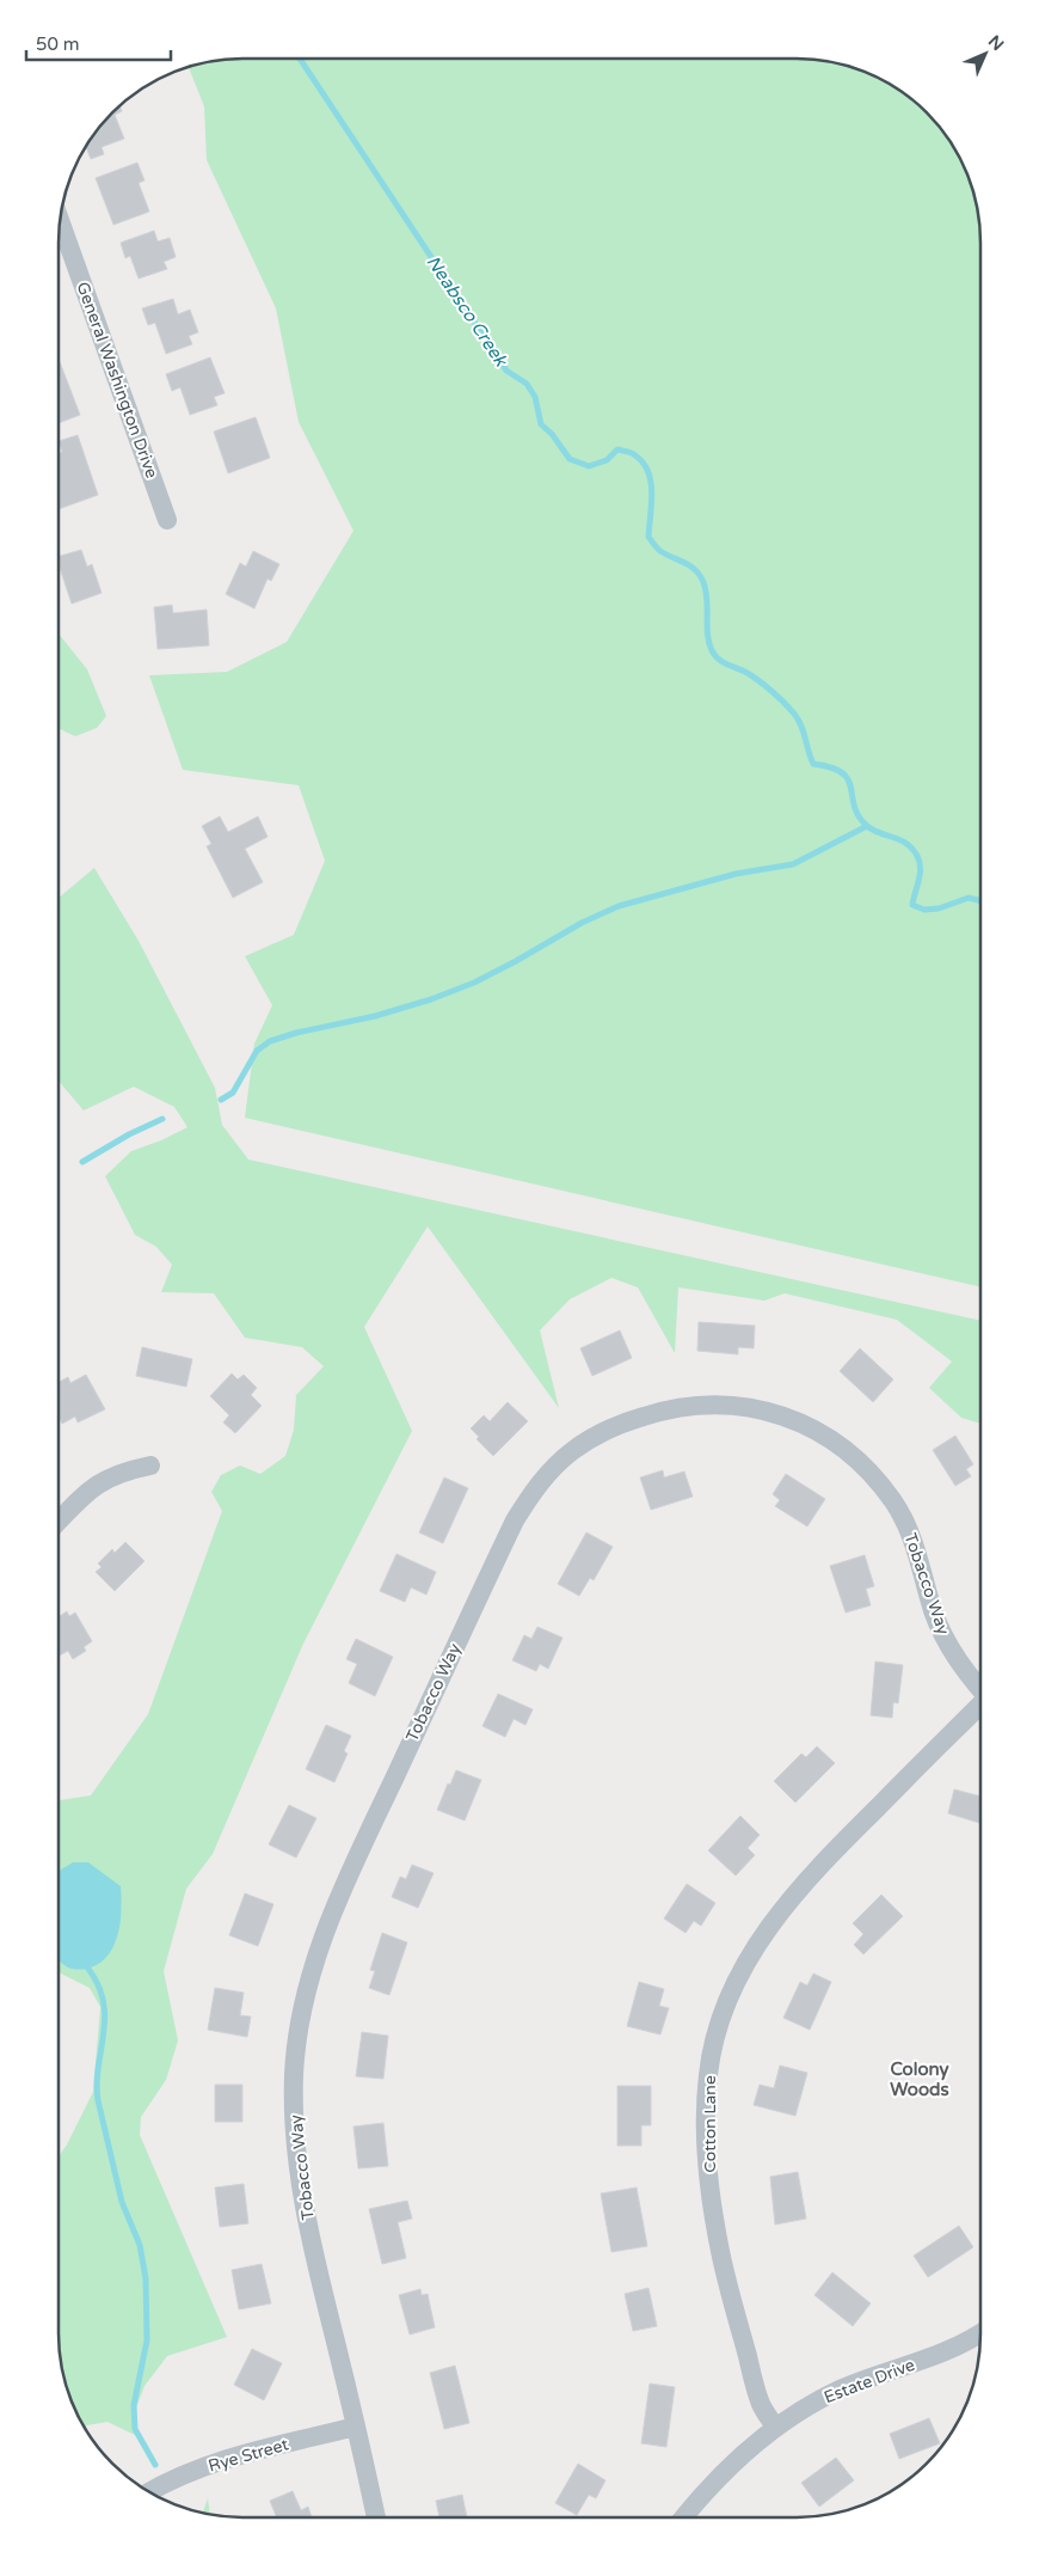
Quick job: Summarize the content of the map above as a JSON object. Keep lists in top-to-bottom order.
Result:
{
  "streets": {
    "street": [
      "General Washington Drive",
      "Tobacco Way",
      "Cotton Lane",
      "Estate Drive",
      "Rye Street"
    ]
  },
  "crossings": [
    ["Tobacco Way", "Rye Street"],
    ["Cotton Lane", "Estate Drive"]
  ],
  "districts": ["Colony Woods"],
  "water": ["Neabsco Creek"],
  "scale_bar": "50 m",
  "north": "top right"
}
